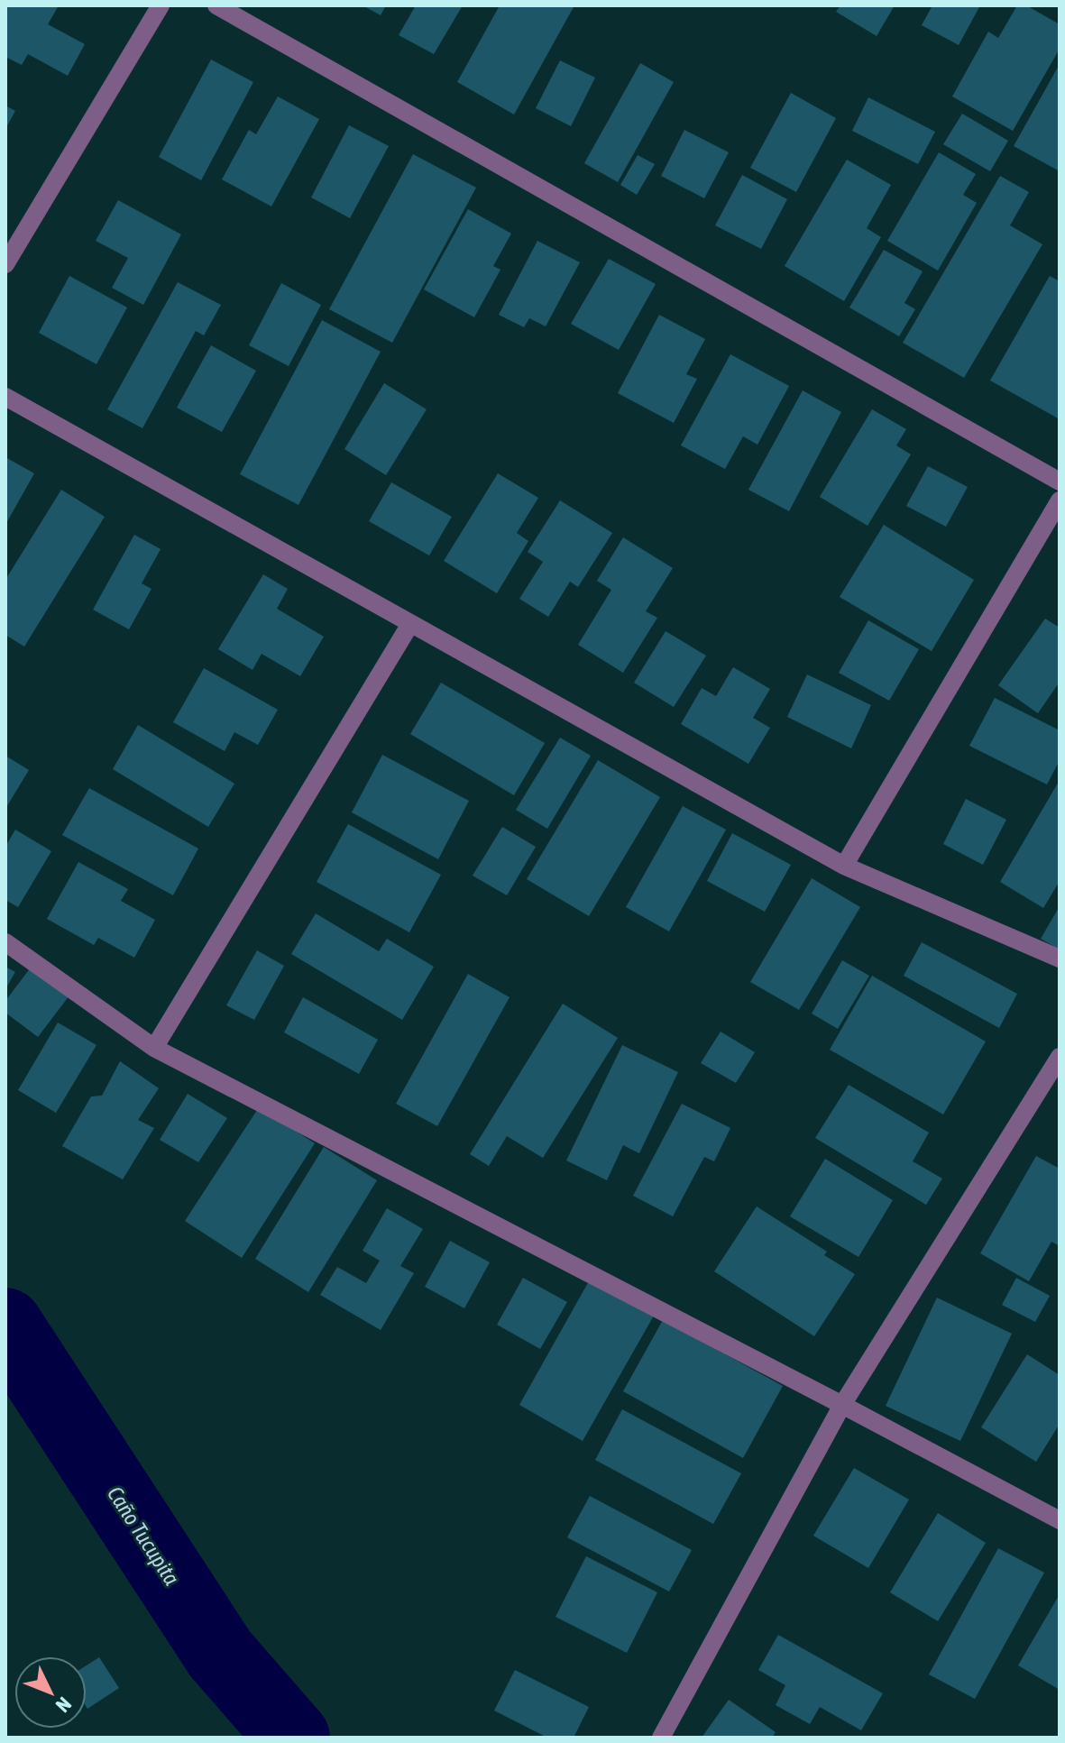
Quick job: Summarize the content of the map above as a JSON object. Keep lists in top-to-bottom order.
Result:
{
  "water": ["Caño Tucupita"],
  "north": "bottom right"
}
